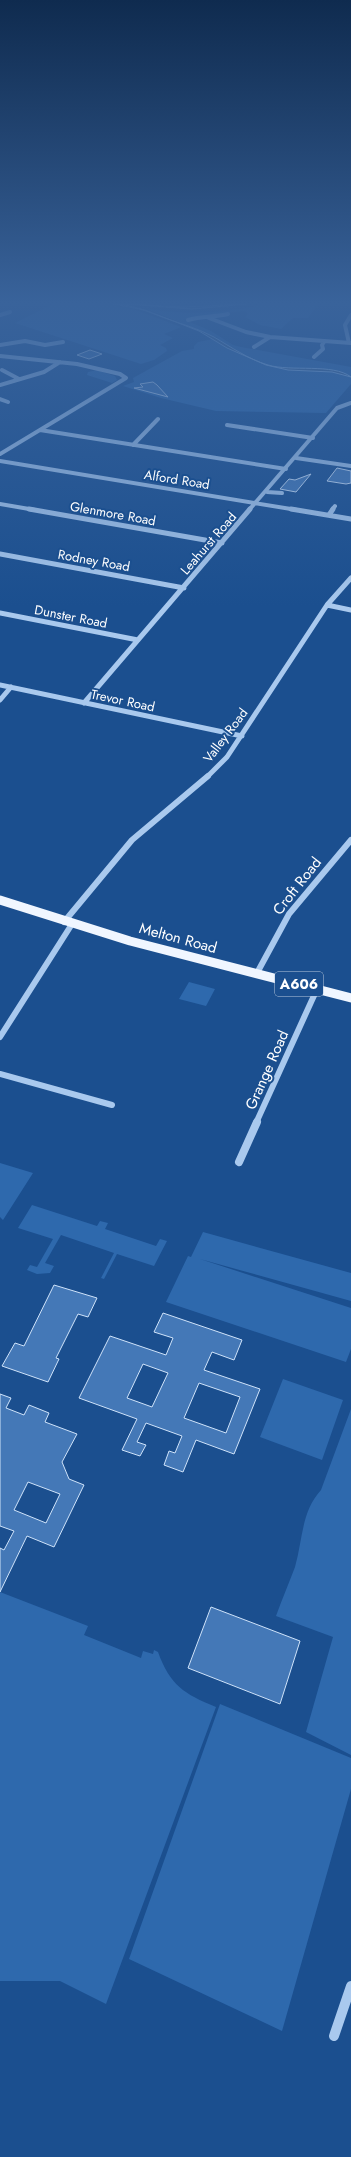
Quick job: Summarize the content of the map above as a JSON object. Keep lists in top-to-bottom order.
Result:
{
  "streets": {
    "main road": ["Melton Road", "A606"],
    "street": [
      "Alford Road",
      "Glenmore Road",
      "Leahurst Road",
      "Rodney Road",
      "Dunster Road",
      "Trevor Road",
      "Valley Road",
      "Croft Road",
      "Grange Road"
    ]
  },
  "crossings": [
    ["Alford Road", "Leahurst Road"],
    ["Glenmore Road", "Leahurst Road"],
    ["Leahurst Road", "Rodney Road"],
    ["Leahurst Road", "Dunster Road"],
    ["Leahurst Road", "Trevor Road"],
    ["Trevor Road", "Valley Road"],
    ["Valley Road", "Melton Road"],
    ["Croft Road", "Melton Road"],
    ["Melton Road", "Grange Road"]
  ]
}
